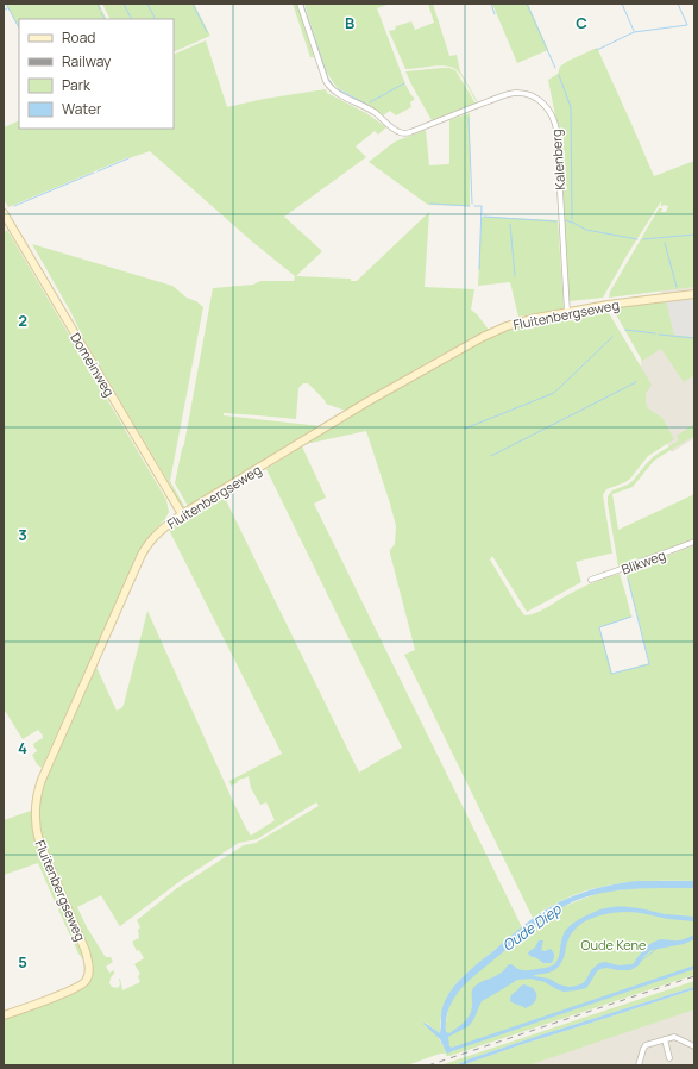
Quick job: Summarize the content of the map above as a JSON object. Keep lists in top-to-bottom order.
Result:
{
  "streets": {
    "street": [
      "Kalenberg",
      "Fluitenbergseweg",
      "Domeinweg",
      "Blikweg"
    ]
  },
  "crossings": [
    ["Kalenberg", "Fluitenbergseweg"],
    ["Fluitenbergseweg", "Domeinweg"]
  ],
  "water": ["Oude Diep"],
  "parks": ["Oude Kene"],
  "legend": [
    "Road",
    "Railway",
    "Park",
    "Water"
  ],
  "grid": {
    "columns": ["B", "C"],
    "rows": [
      "2",
      "3",
      "4",
      "5"
    ]
  }
}
